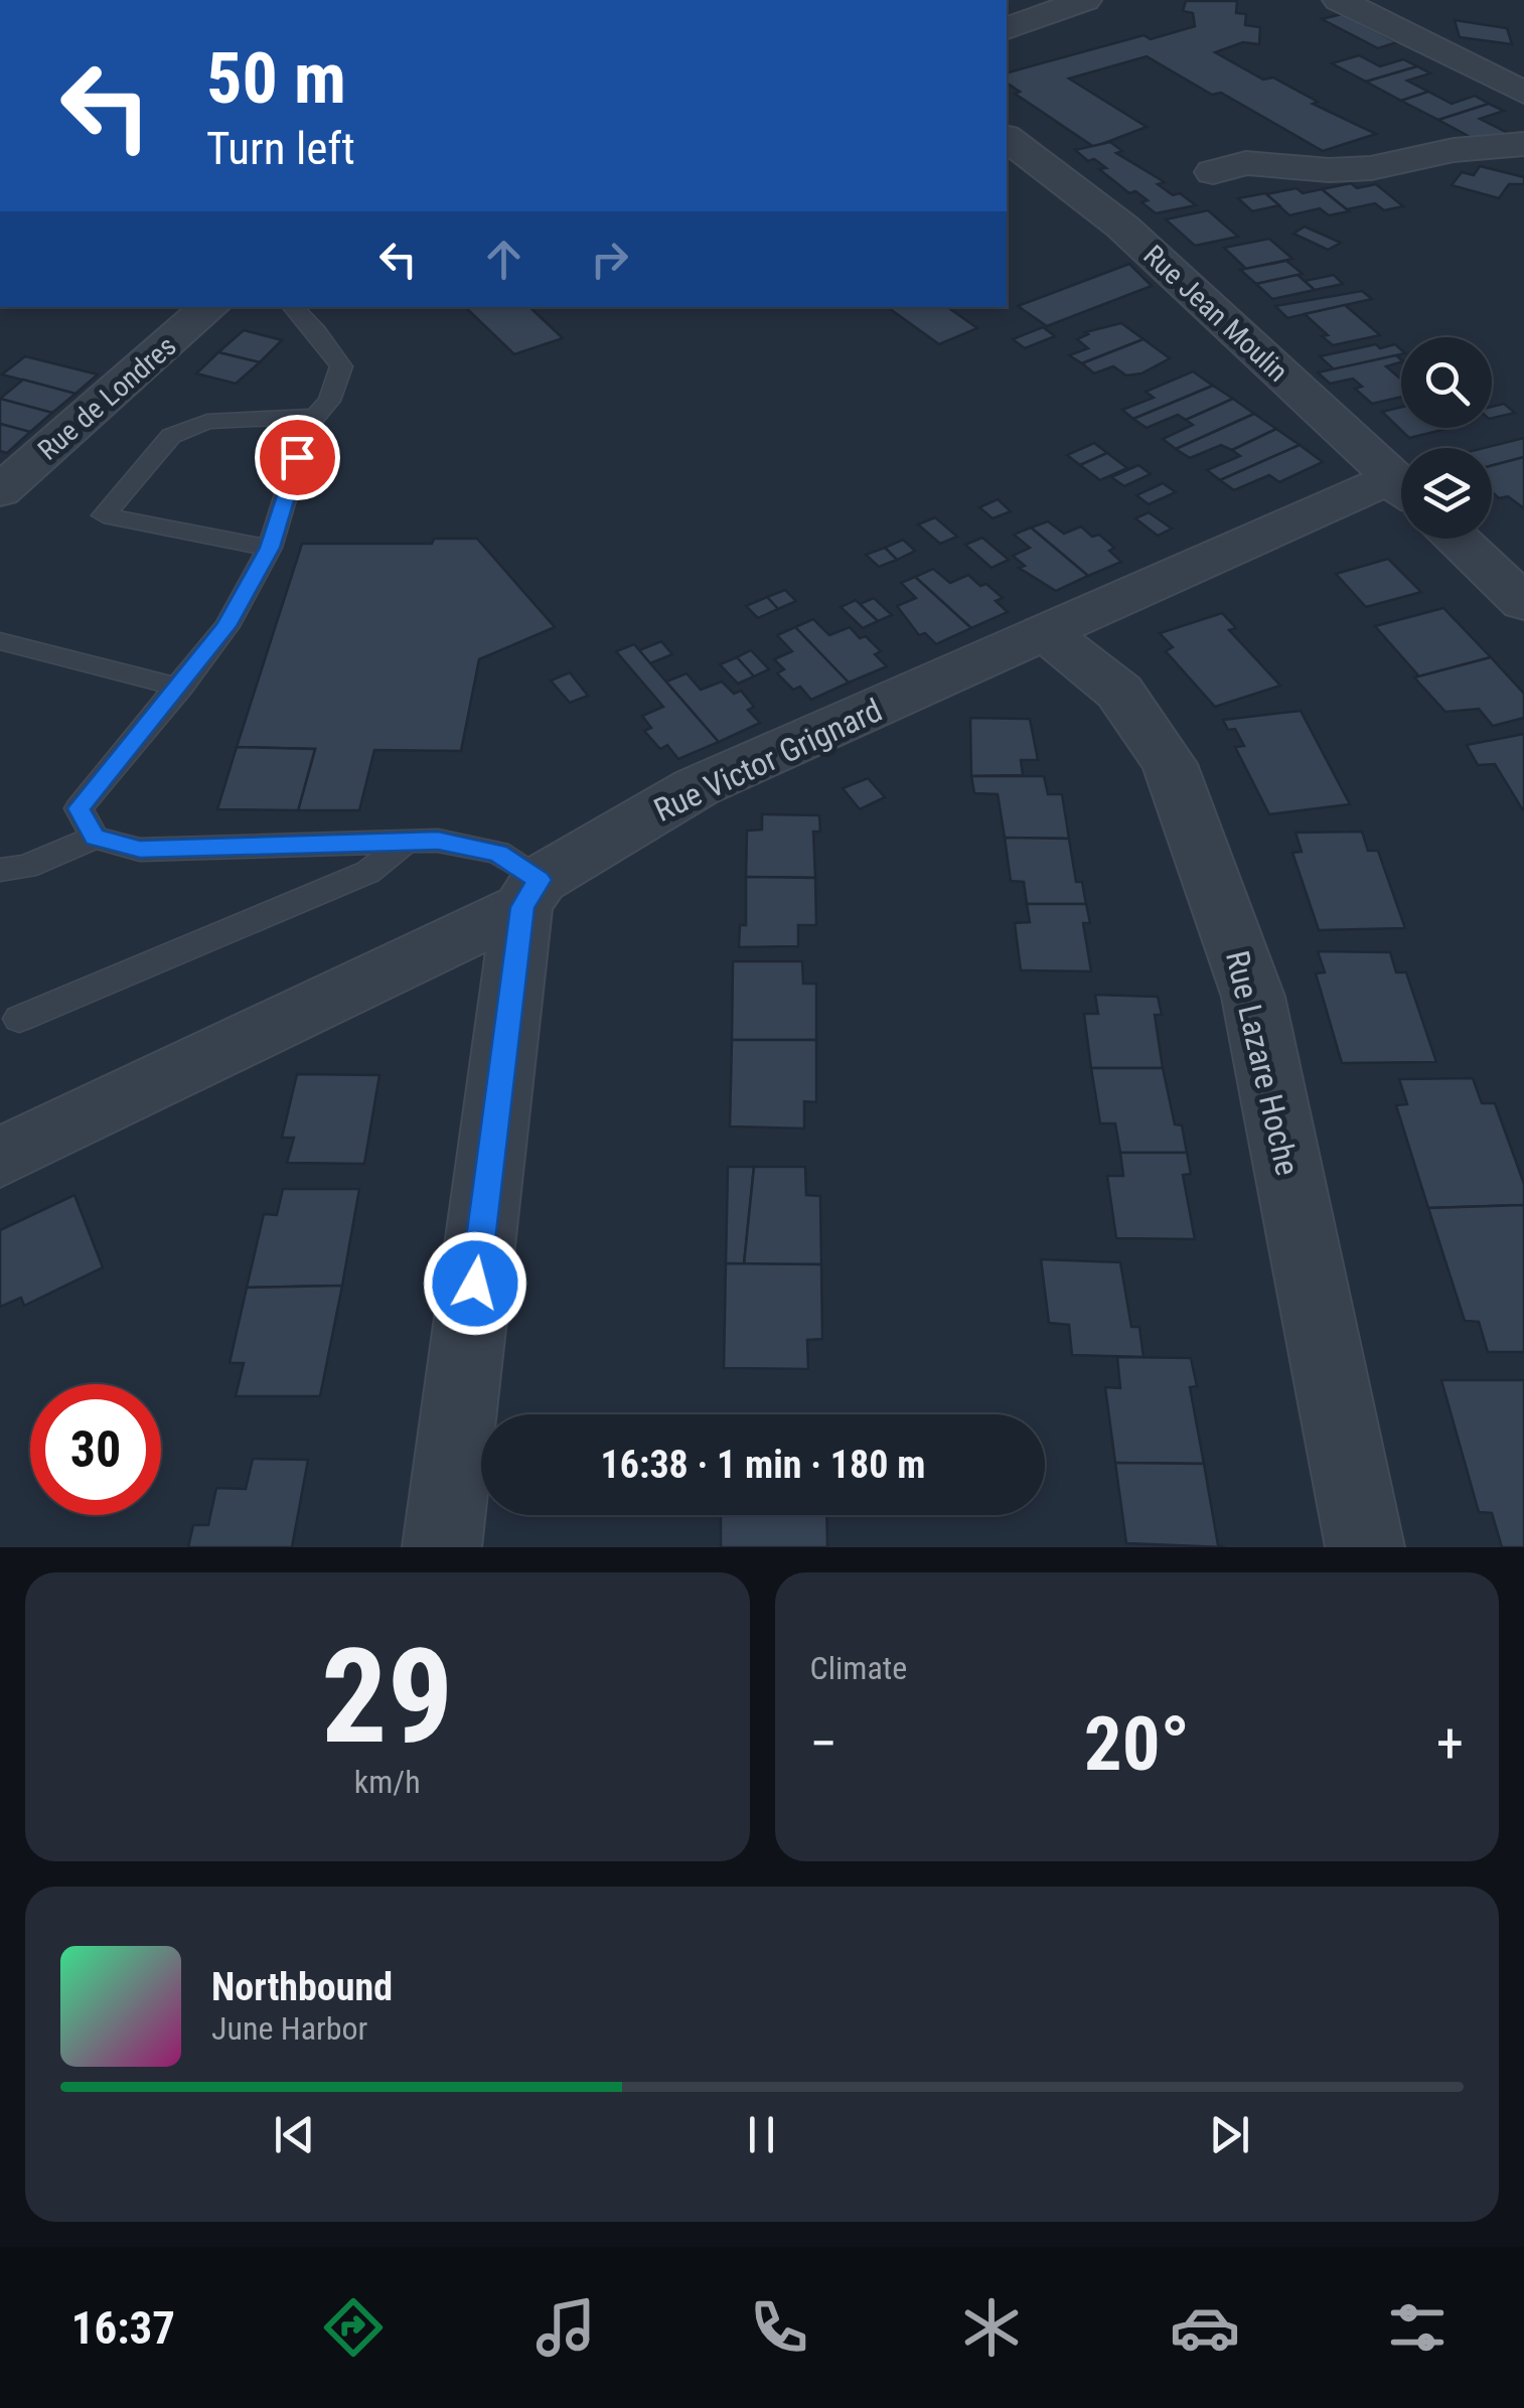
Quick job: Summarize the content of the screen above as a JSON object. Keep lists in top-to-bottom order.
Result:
{
  "streets": {
    "street": [
      "Rue Jean Moulin",
      "Rue de Londres",
      "Rue Victor Grignard",
      "Rue Lazare Hoche"
    ]
  },
  "crossings": [
    ["Rue Victor Grignard", "Rue Lazare Hoche"]
  ],
  "page": {
    "turn": ["50 m", "Turn left"],
    "limit": "30",
    "trip": "16:38 · 1 min · 180 m",
    "tile": [
      ["29", "km/h"],
      "Climate"
    ],
    "heat": ["−", "20°", "+"],
    "song": ["Northbound", "June Harbor"],
    "tabs": "16:37"
  }
}
